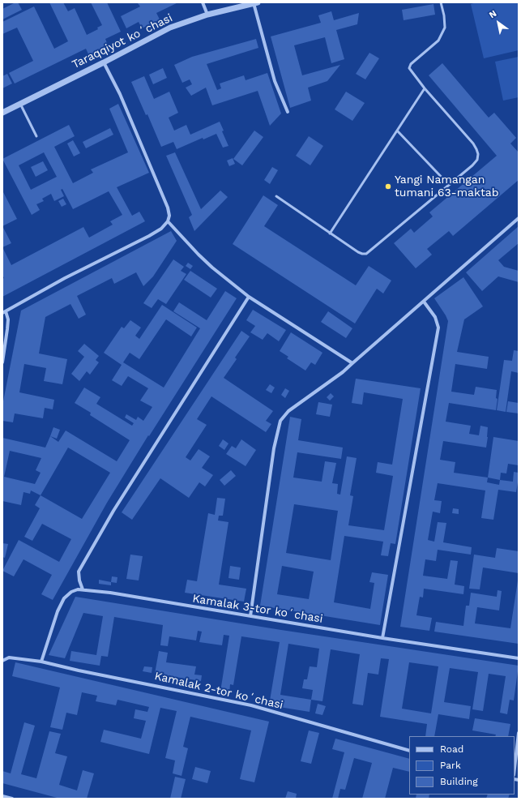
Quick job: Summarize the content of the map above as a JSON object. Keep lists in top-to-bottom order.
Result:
{
  "streets": {
    "street": ["Taraqqiyot koʻchasi", "Kamalak 3-tor koʻchasi", "Kamalak 2-tor koʻchasi"]
  },
  "crossings": [
    ["Kamalak 3-tor koʻchasi", "Kamalak 2-tor koʻchasi"]
  ],
  "places": ["Yangi Namangan tumani 63-maktab"],
  "legend": ["Road", "Park", "Building"],
  "north": "top left"
}
